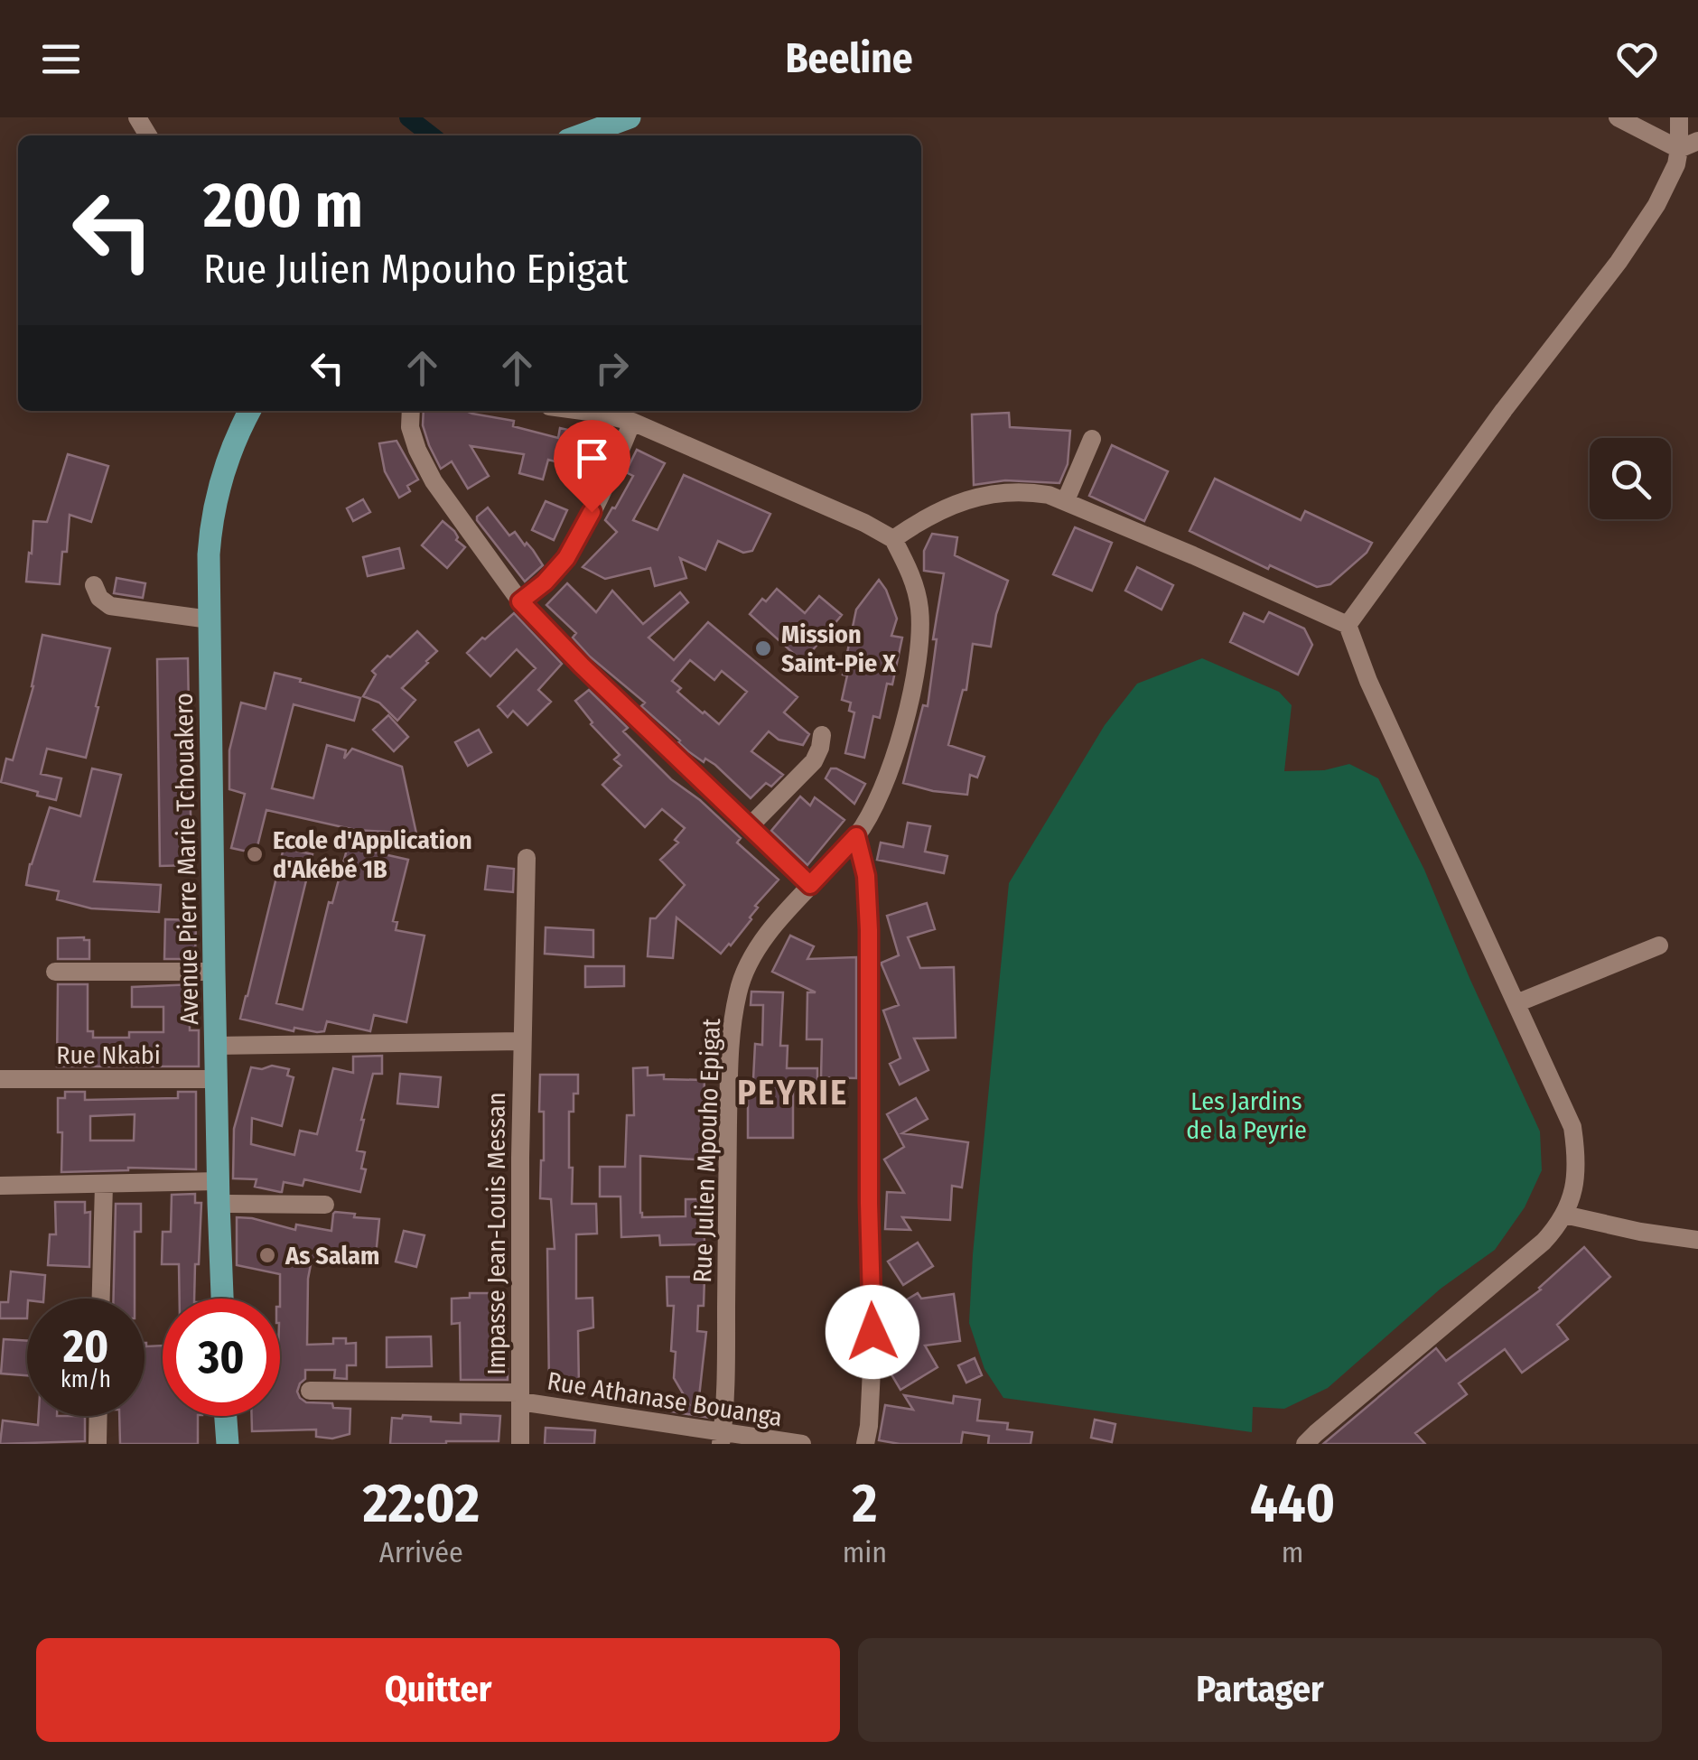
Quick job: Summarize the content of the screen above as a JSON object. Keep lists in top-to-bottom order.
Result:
{
  "streets": {
    "main road": ["Avenue Pierre Marie Tchouakero"],
    "street": [
      "Rue Nkabi",
      "Rue Julien Mpouho Epigat",
      "Impasse Jean-Louis Messan",
      "Rue Athanase Bouanga"
    ]
  },
  "crossings": [
    ["Avenue Pierre Marie Tchouakero", "Rue Nkabi"],
    ["Rue Julien Mpouho Epigat", "Rue Athanase Bouanga"],
    ["Impasse Jean-Louis Messan", "Rue Athanase Bouanga"]
  ],
  "districts": ["PEYRIE"],
  "parks": ["Les Jardins de la Peyrie"],
  "places": ["Mission Saint-Pie X", "Ecole d'Application d'Akébé 1B", "As Salam"],
  "page": {
    "header": "Beeline",
    "turn": ["200 m", "Rue Julien Mpouho Epigat"],
    "speed": "20 km/h",
    "limit": "30",
    "eta": [
      "22:02",
      "Arrivée",
      "2",
      "min",
      "440",
      "m"
    ],
    "buttons": ["Quitter", "Partager"]
  }
}
